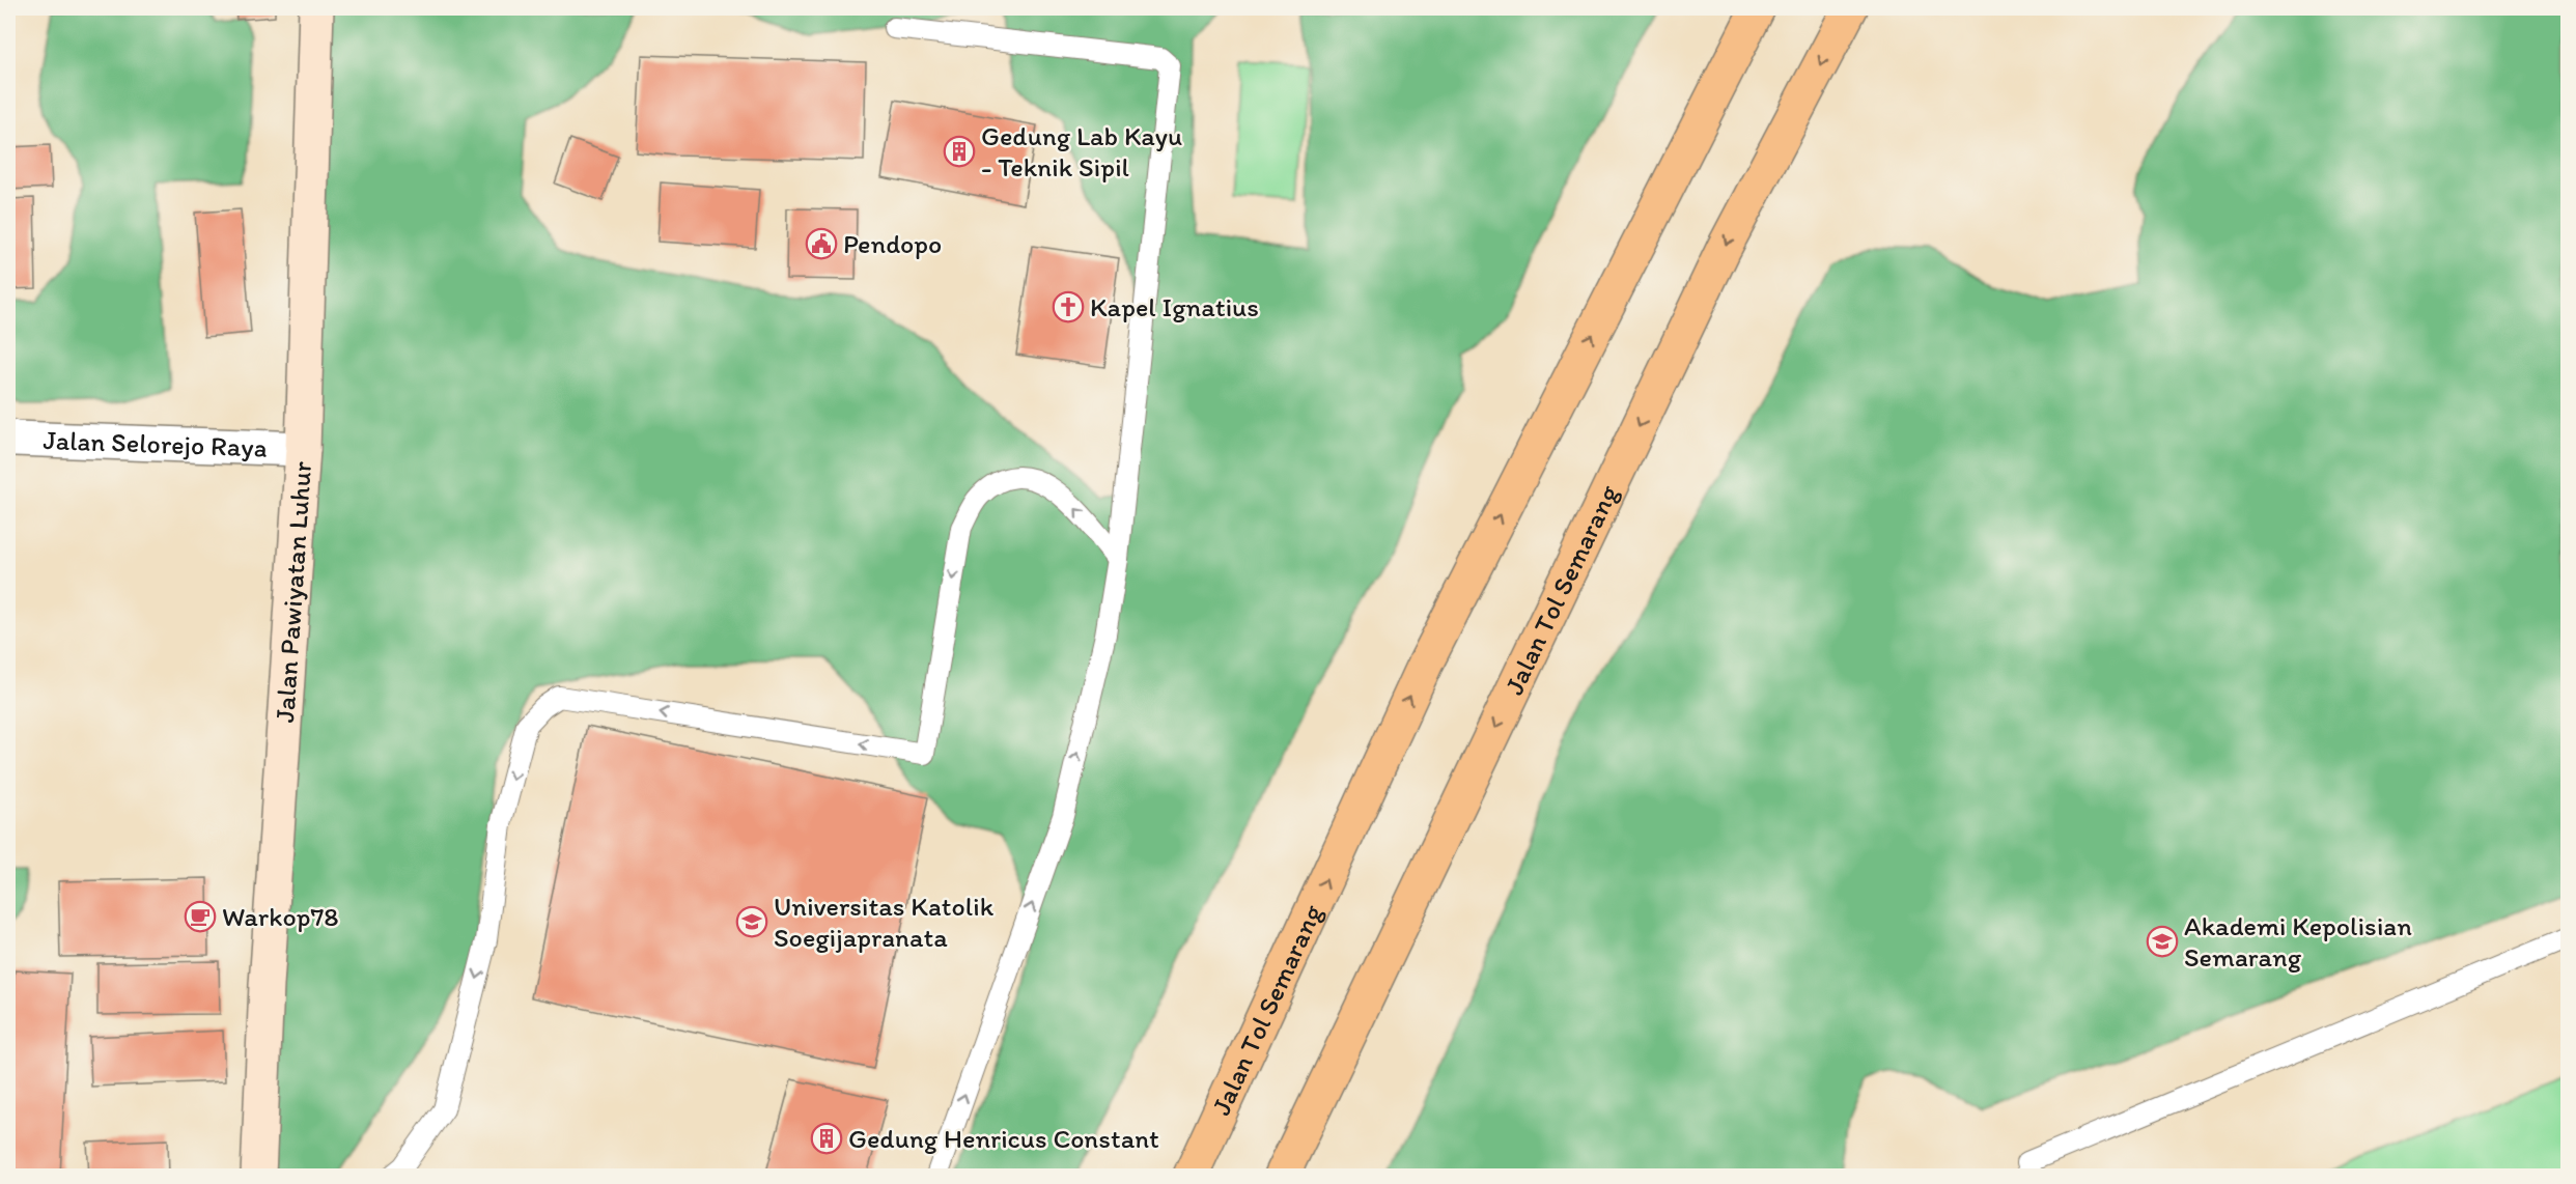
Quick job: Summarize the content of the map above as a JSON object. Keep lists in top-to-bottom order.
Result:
{
  "streets": {
    "highway": ["Jalan Tol Semarang"],
    "main road": ["Jalan Pawiyatan Luhur"],
    "street": ["Jalan Selorejo Raya"]
  },
  "crossings": [
    ["Jalan Selorejo Raya", "Jalan Pawiyatan Luhur"]
  ],
  "places": {
    "building": ["Gedung Lab Kayu - Teknik Sipil", "Gedung Henricus Constant"],
    "public building": ["Pendopo"],
    "church": ["Kapel Ignatius"],
    "cafe": ["Warkop78"],
    "school or university": ["Universitas Katolik Soegijapranata", "Akademi Kepolisian Semarang"]
  }
}
